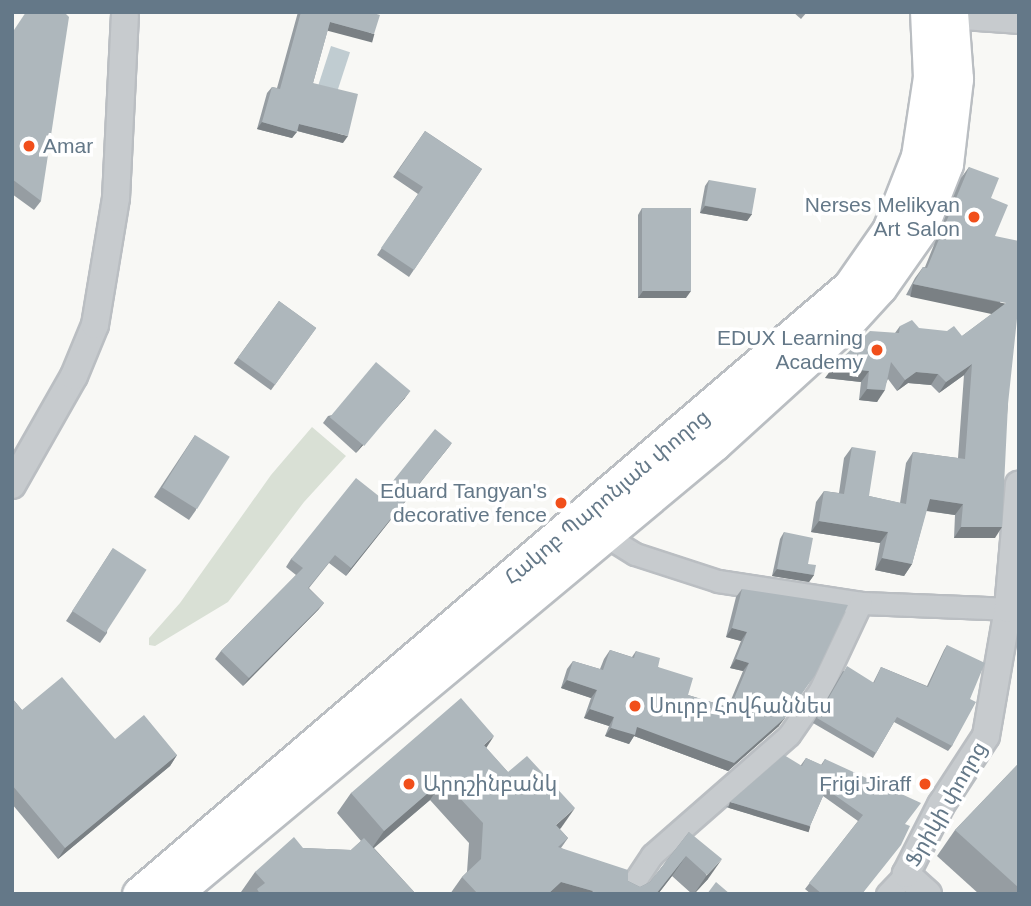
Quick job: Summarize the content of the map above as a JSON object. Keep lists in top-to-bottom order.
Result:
{
  "streets": {
    "main road": ["Հակոբ Պարոնյան փողոց"],
    "street": ["Ֆրիկի փողոց"]
  },
  "places": [
    "Amar",
    "Nerses Melikyan Art Salon",
    "EDUX Learning Academy",
    "Eduard Tangyan's decorative fence",
    "Սուրբ Հովհաննես",
    "Արդշինբանկ",
    "Frigi Jiraff"
  ]
}
